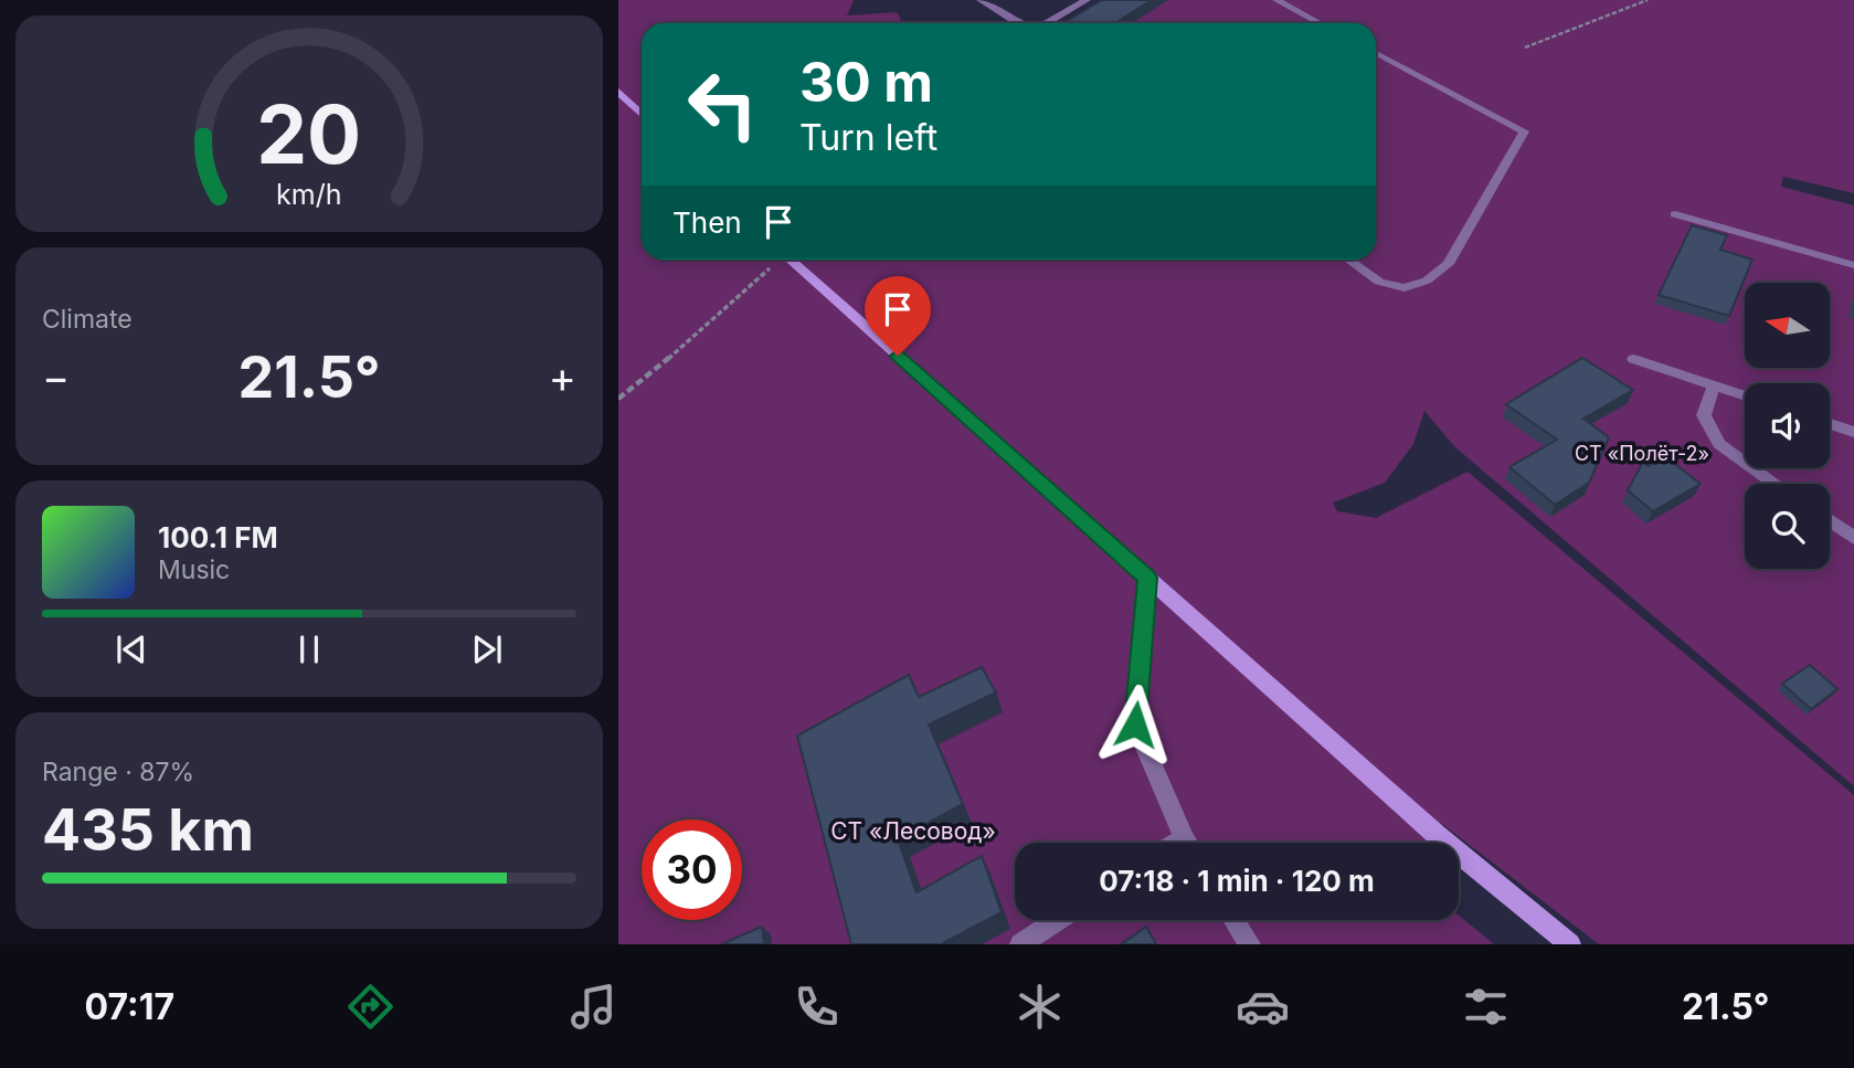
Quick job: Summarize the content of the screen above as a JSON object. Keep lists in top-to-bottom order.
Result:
{
  "parks": ["СТ «Полёт-2»", "СТ «Лесовод»"],
  "north": "left",
  "page": {
    "turn": ["30 m", "Turn left"],
    "then": "Then",
    "tile": [
      "Climate",
      ["Range · 87%", "435 km"]
    ],
    "heat": ["−", "21.5°", "+"],
    "song": ["100.1 FM", "Music"],
    "limit": "30",
    "trip": "07:18 · 1 min · 120 m",
    "tabs": ["07:17", "21.5°"],
    "gauge": ["20", "km/h"]
  }
}
